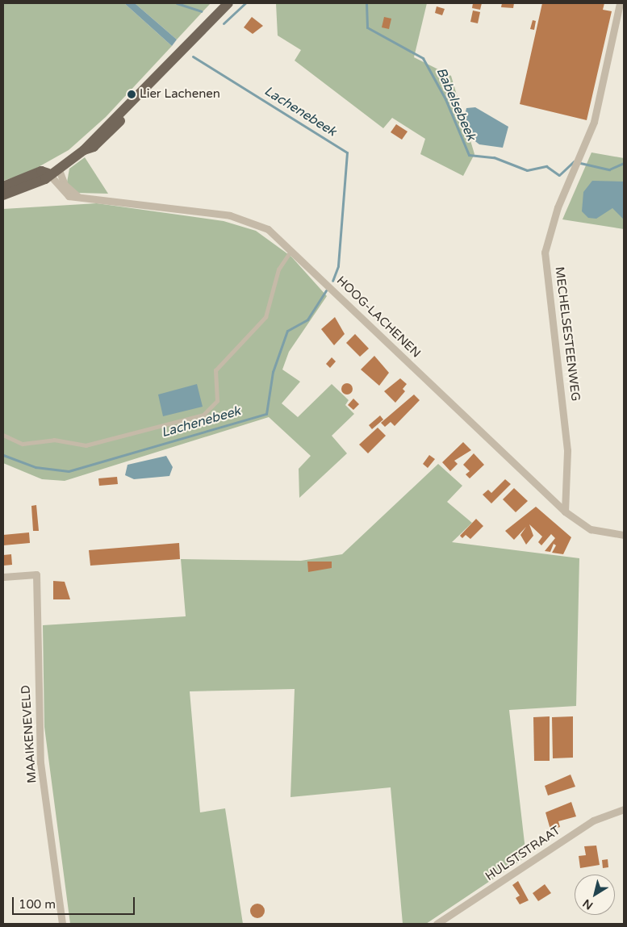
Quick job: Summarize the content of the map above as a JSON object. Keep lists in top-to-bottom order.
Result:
{
  "streets": {
    "street": [
      "HOOG-LACHENEN",
      "MECHELSESTEENWEG",
      "MAAIKENEVELD",
      "HULSTSTRAAT"
    ]
  },
  "crossings": [
    ["HOOG-LACHENEN", "MECHELSESTEENWEG"]
  ],
  "water": ["Babelsebeek", "Lachenebeek"],
  "places": ["Lier Lachenen"],
  "scale_bar": "100 m",
  "north": "bottom left"
}
